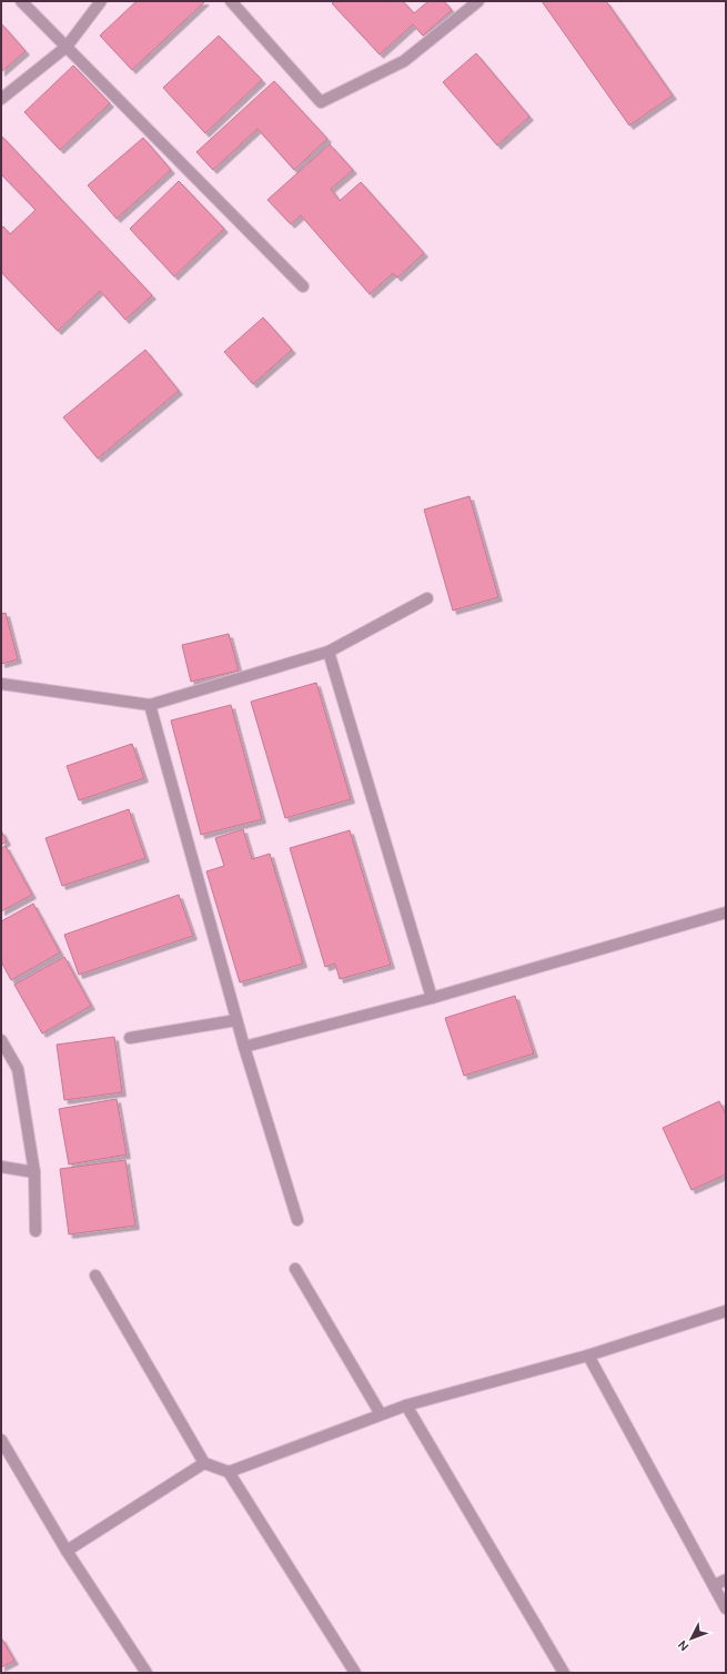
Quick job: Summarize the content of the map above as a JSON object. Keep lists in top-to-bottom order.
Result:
{
  "north": "bottom left"
}
